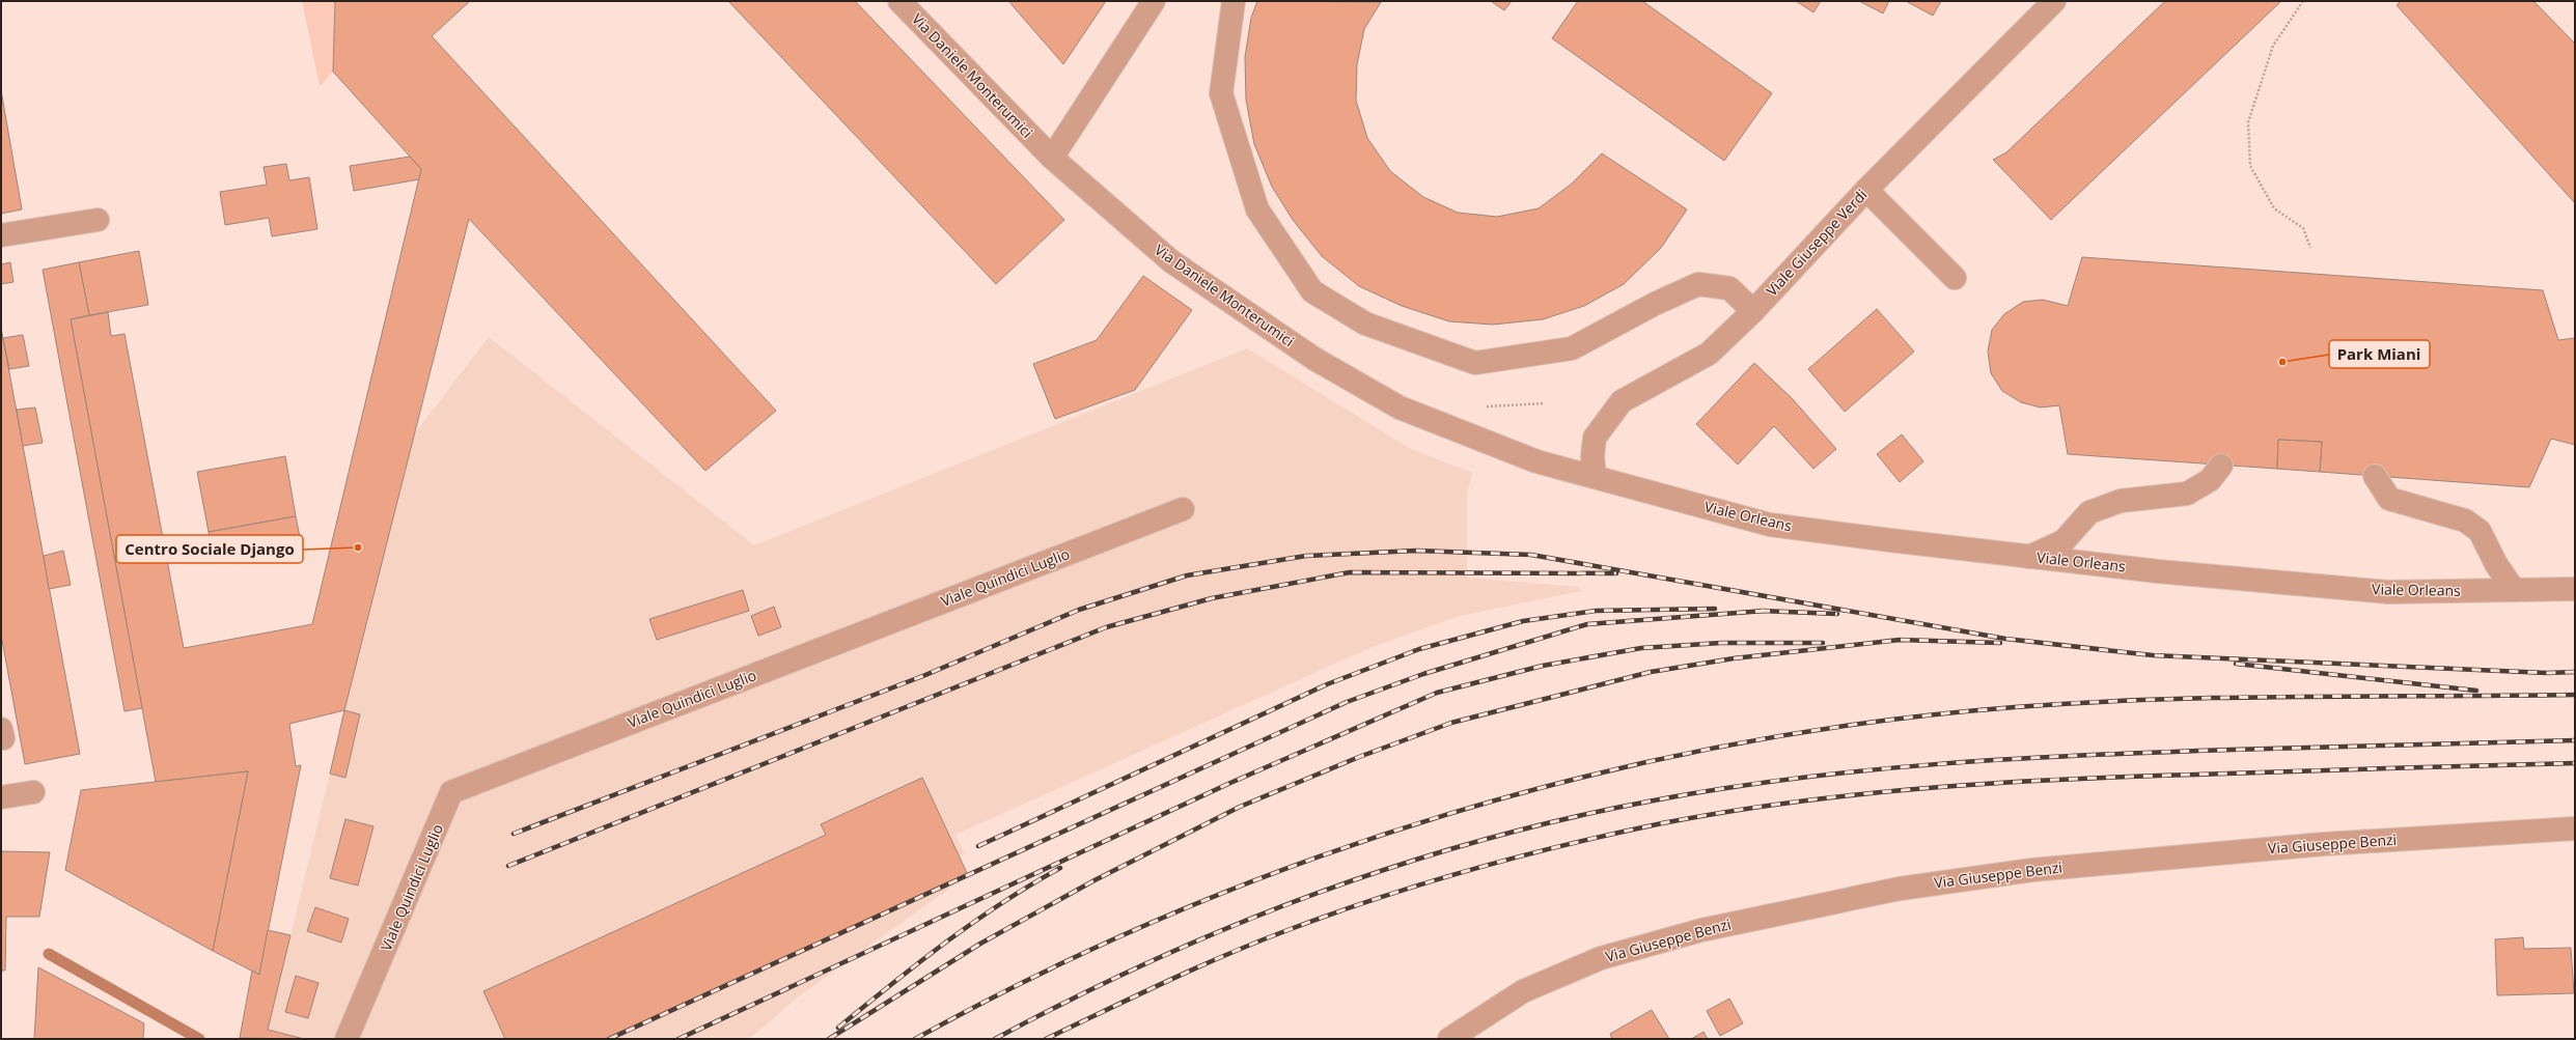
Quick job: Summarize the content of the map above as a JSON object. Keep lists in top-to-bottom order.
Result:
{
  "streets": {
    "street": [
      "Via Daniele Monterumici",
      "Viale Giuseppe Verdi",
      "Viale Orleans",
      "Viale Quindici Luglio",
      "Via Giuseppe Benzi"
    ]
  },
  "crossings": [
    ["Via Daniele Monterumici", "Viale Giuseppe Verdi"],
    ["Via Daniele Monterumici", "Viale Orleans"],
    ["Viale Giuseppe Verdi", "Viale Orleans"]
  ],
  "places": ["Park Miani", "Centro Sociale Django"]
}
